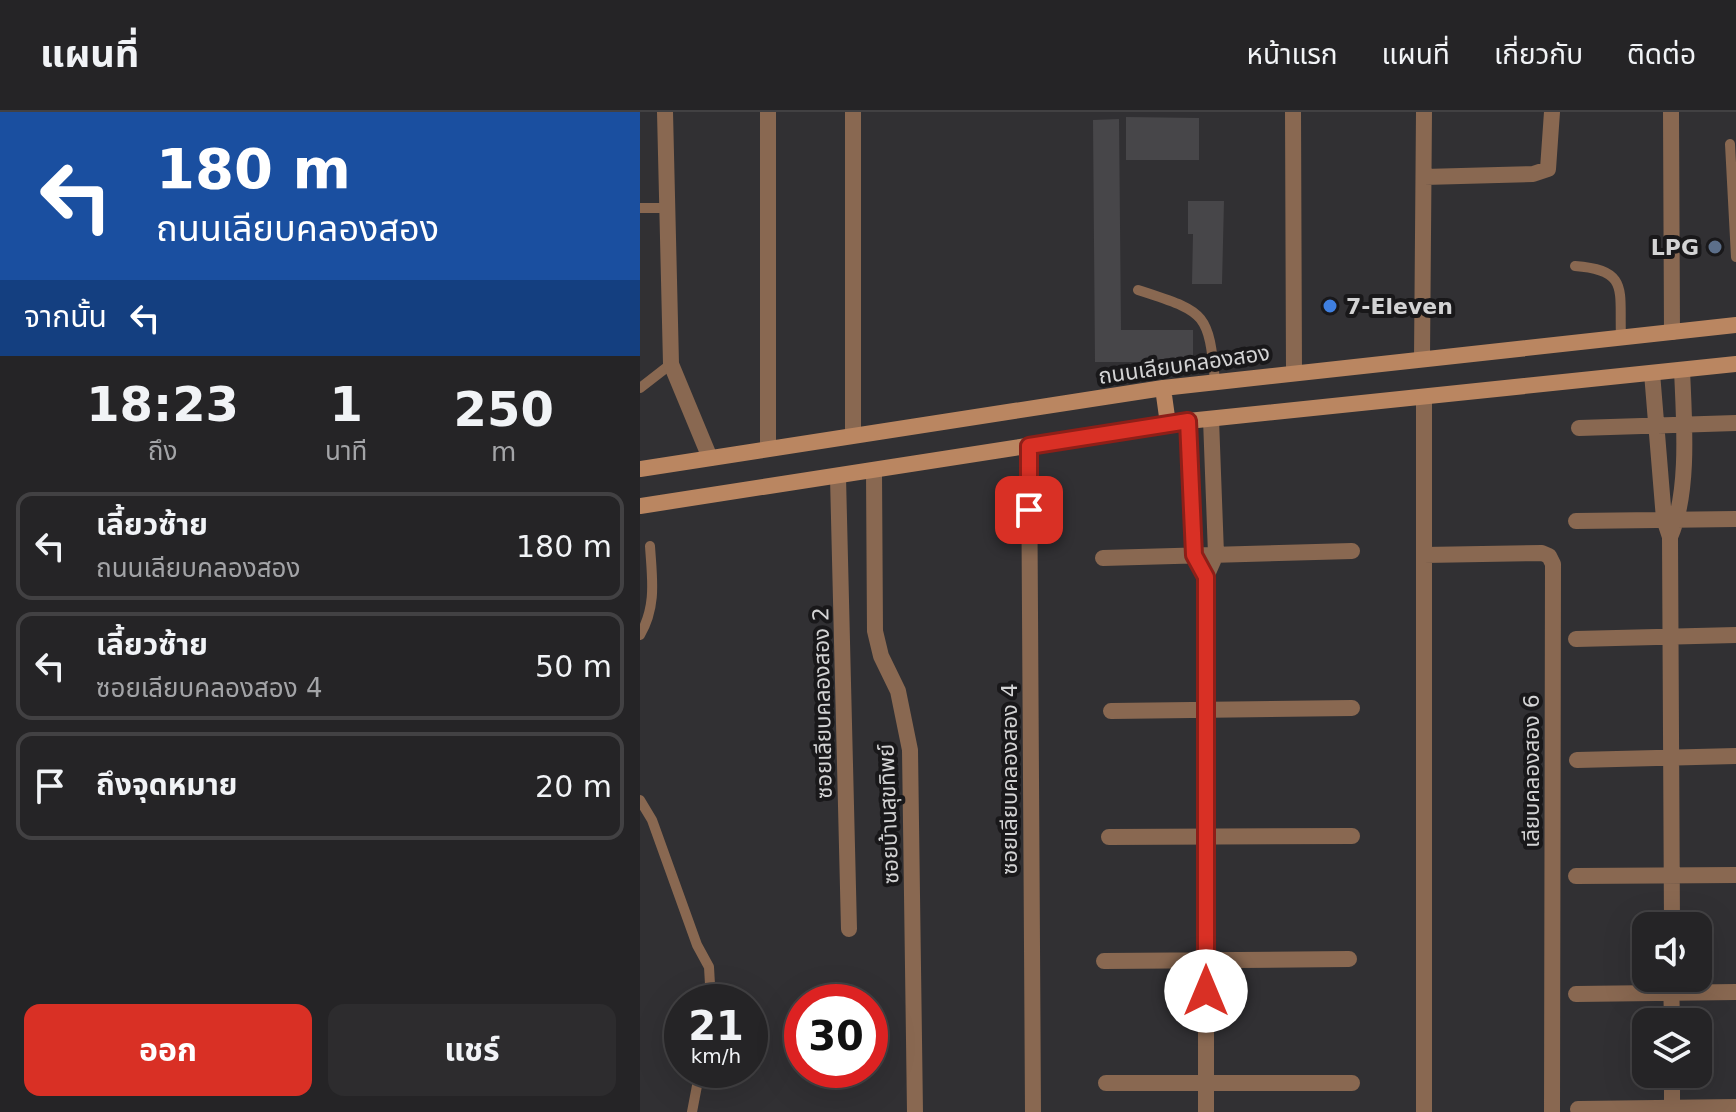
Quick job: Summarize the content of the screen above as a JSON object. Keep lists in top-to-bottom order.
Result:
{
  "streets": {
    "main road": ["ถนนเลียบคลองสอง"],
    "street": [
      "ซอยเลียบคลองสอง 2",
      "เลียบคลองสอง 6",
      "ซอยเลียบคลองสอง 4",
      "ซอยบ้านสุขทิพย์"
    ]
  },
  "places": ["LPG", "7-Eleven"],
  "page": {
    "header": "แผนที่",
    "nav": [
      "หน้าแรก",
      "แผนที่",
      "เกี่ยวกับ",
      "ติดต่อ"
    ],
    "turn": ["180 m", "ถนนเลียบคลองสอง"],
    "then": "จากนั้น",
    "eta": [
      "18:23",
      "ถึง",
      "1",
      "นาที",
      "250",
      "m"
    ],
    "list": [
      {
        "name": "เลี้ยวซ้าย",
        "note": "ถนนเลียบคลองสอง",
        "value": "180 m"
      },
      {
        "name": "เลี้ยวซ้าย",
        "note": "ซอยเลียบคลองสอง 4",
        "value": "50 m"
      },
      {
        "name": "ถึงจุดหมาย",
        "value": "20 m"
      }
    ],
    "speed": "21 km/h",
    "limit": "30",
    "buttons": ["ออก", "แชร์"]
  }
}
